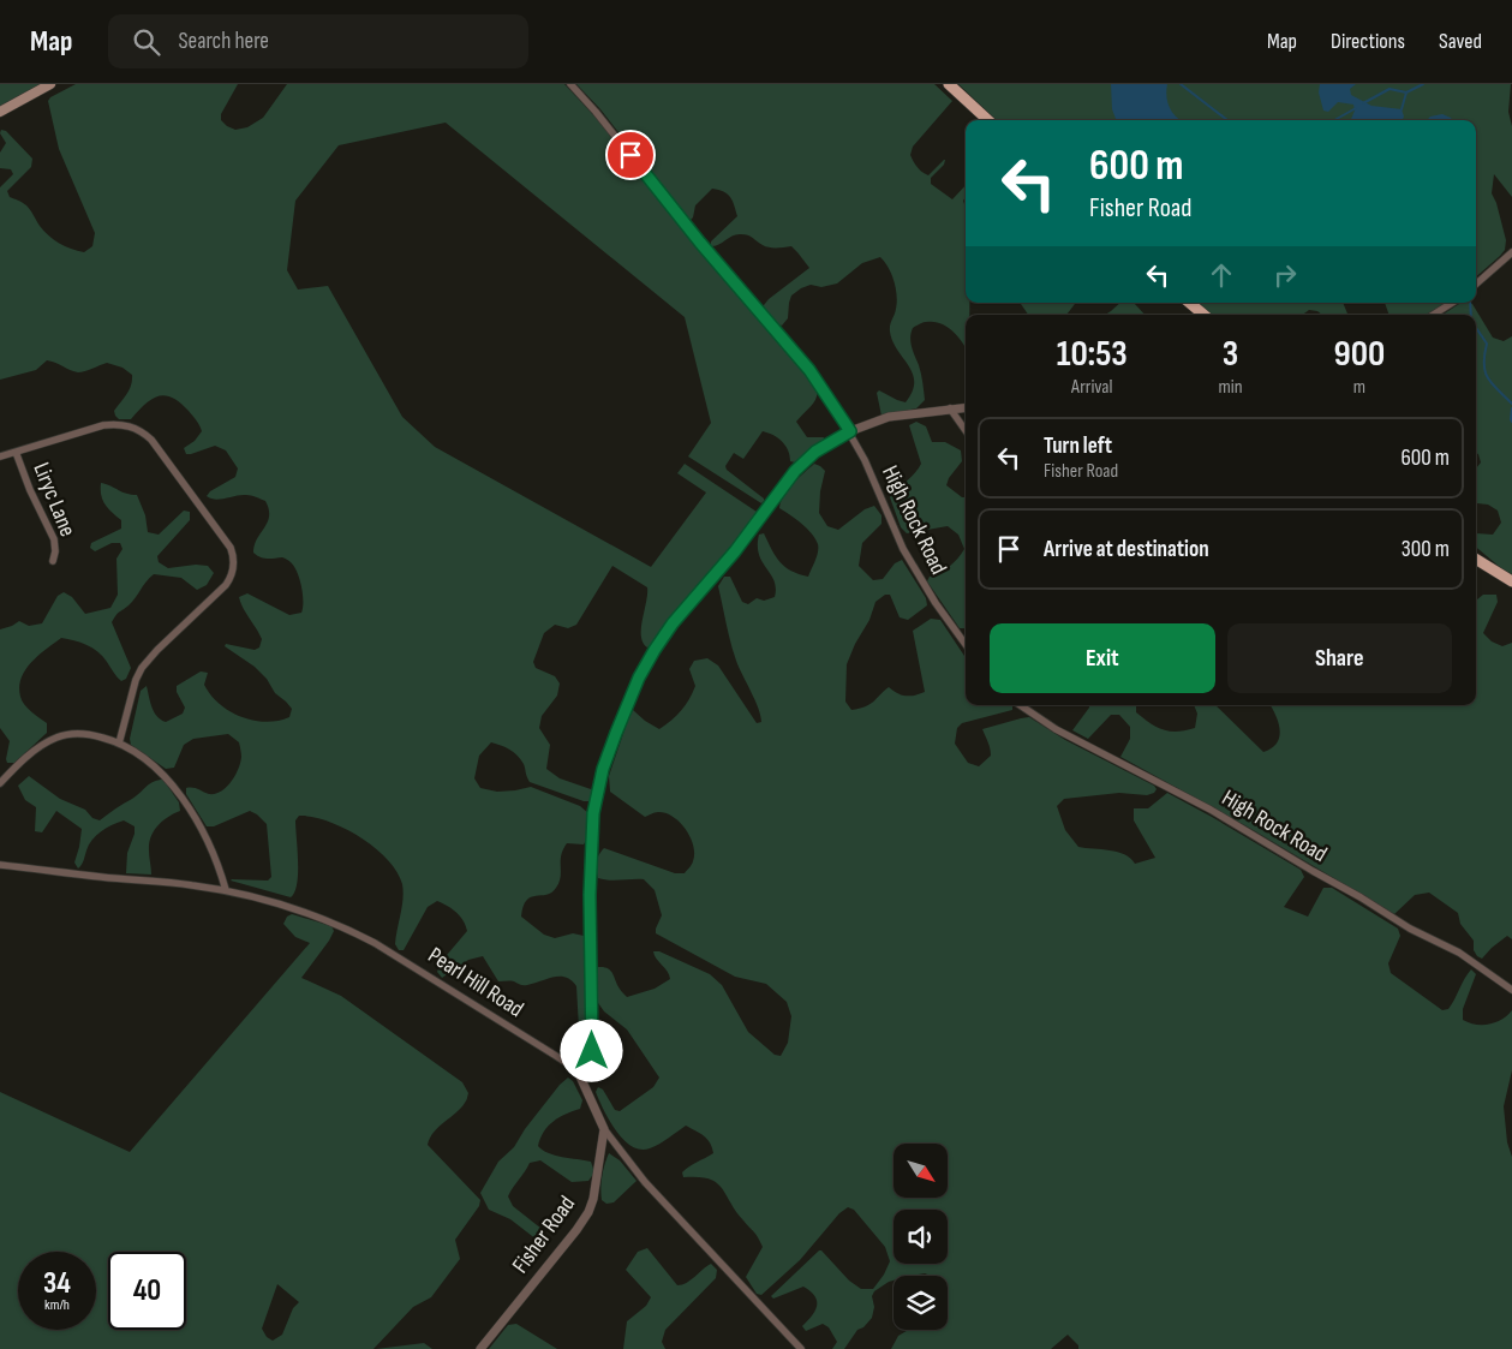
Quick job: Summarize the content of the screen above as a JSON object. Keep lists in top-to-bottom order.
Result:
{
  "streets": {
    "street": [
      "Liryc Lane",
      "High Rock Road",
      "Pearl Hill Road",
      "Fisher Road"
    ]
  },
  "crossings": [
    ["Pearl Hill Road", "Fisher Road"]
  ],
  "north": "bottom right",
  "page": {
    "header": "Map",
    "search": "Search here",
    "nav": ["Map", "Directions", "Saved"],
    "turn": ["600 m", "Fisher Road"],
    "eta": [
      "10:53",
      "Arrival",
      "3",
      "min",
      "900",
      "m"
    ],
    "list": [
      {
        "name": "Turn left",
        "note": "Fisher Road",
        "value": "600 m"
      },
      {
        "name": "Arrive at destination",
        "value": "300 m"
      }
    ],
    "buttons": ["Exit", "Share"],
    "speed": "34 km/h",
    "limit": "40"
  }
}
